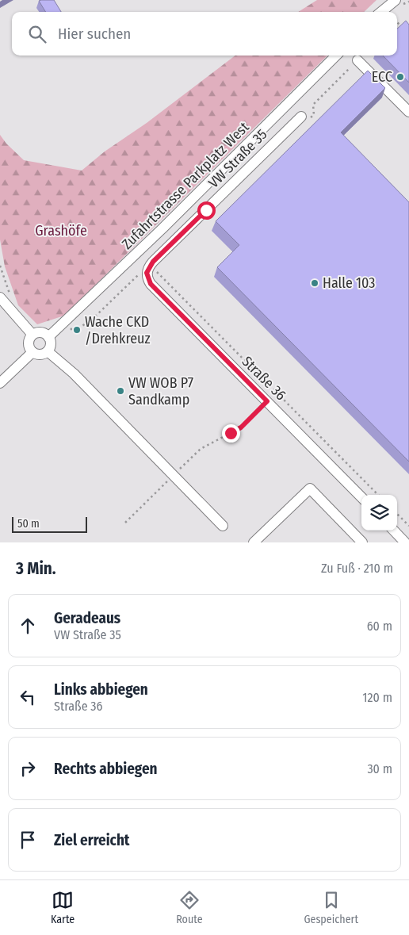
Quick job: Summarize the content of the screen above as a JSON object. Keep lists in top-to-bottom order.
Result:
{
  "streets": {
    "street": ["VW Straße 35", "Zufahrtstrasse Parkplatz West", "Straße 36"]
  },
  "crossings": [
    ["VW Straße 35", "Straße 36"]
  ],
  "parks": ["Grashöfe"],
  "places": [
    "ECC",
    "Halle 103",
    "Wache CKD /Drehkreuz",
    "VW WOB P7 Sandkamp"
  ],
  "scale_bar": "50 m",
  "page": {
    "search": "Hier suchen",
    "scale": "50 m",
    "heading": ["3 Min.", "Zu Fuß · 210 m"],
    "list": [
      ["Geradeaus", "VW Straße 35", "60 m"],
      ["Links abbiegen", "Straße 36", "120 m"],
      ["Rechts abbiegen", "30 m"],
      "Ziel erreicht"
    ],
    "nav": ["Karte", "Route", "Gespeichert"]
  }
}
